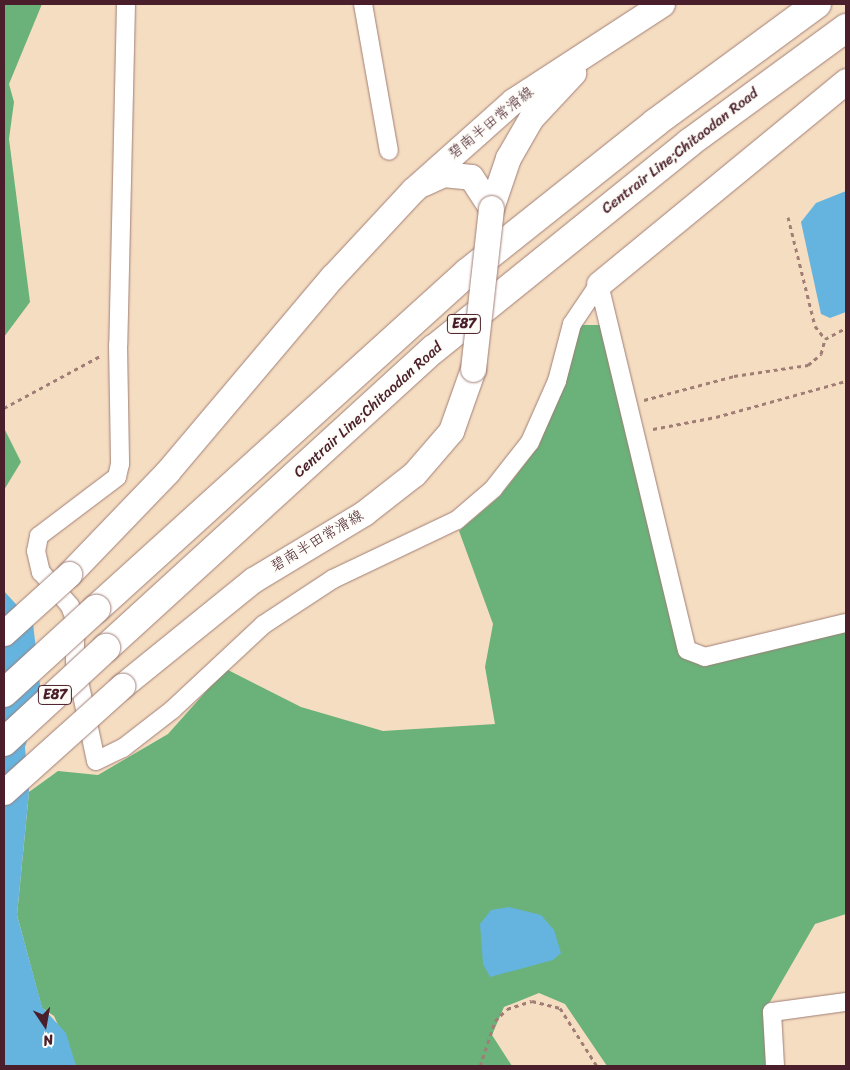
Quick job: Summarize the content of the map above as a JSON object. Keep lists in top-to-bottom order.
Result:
{
  "streets": {
    "highway": ["Centrair Line;Chitaodan Road", "E87"],
    "main road": ["碧南半田常滑線"]
  },
  "north": "bottom"
}
